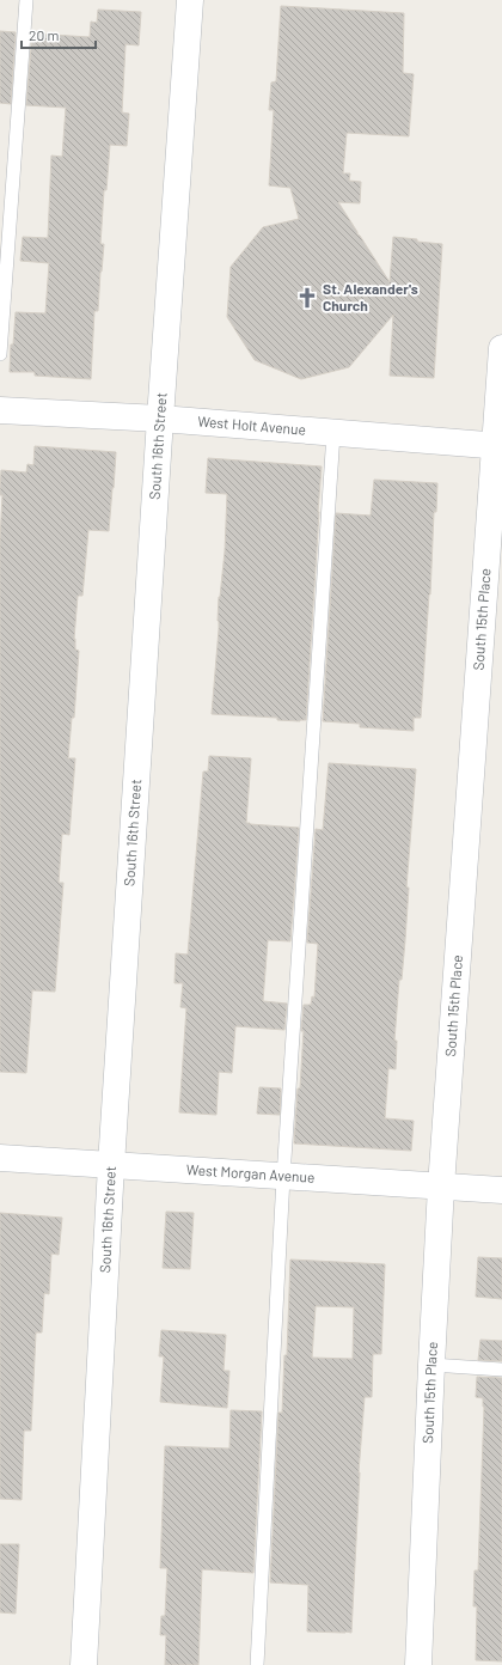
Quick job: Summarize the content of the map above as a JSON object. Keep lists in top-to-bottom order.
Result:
{
  "streets": {
    "street": [
      "West Holt Avenue",
      "South 16th Street",
      "South 15th Place",
      "West Morgan Avenue"
    ]
  },
  "crossings": [
    ["West Holt Avenue", "South 16th Street"],
    ["West Holt Avenue", "South 15th Place"],
    ["South 16th Street", "West Morgan Avenue"],
    ["South 15th Place", "West Morgan Avenue"]
  ],
  "places": {
    "church": ["St. Alexander's Church"]
  },
  "scale_bar": "20 m"
}
